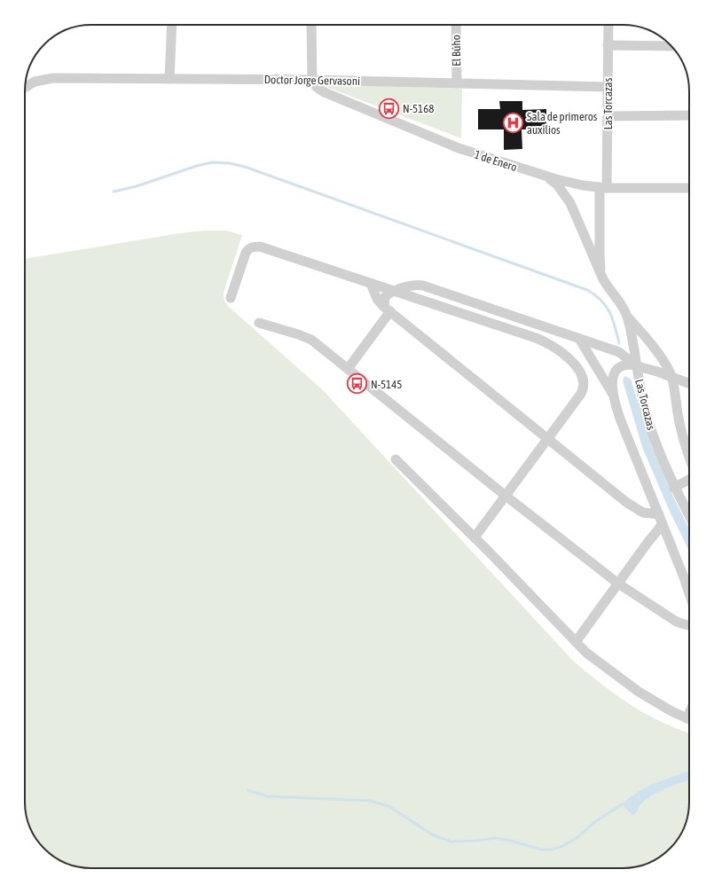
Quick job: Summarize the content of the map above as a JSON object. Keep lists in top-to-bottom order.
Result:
{
  "streets": {
    "street": [
      "El Búho",
      "Doctor Jorge Gervasoni",
      "Las Torcazas",
      "1 de Enero"
    ]
  },
  "crossings": [
    ["El Búho", "Doctor Jorge Gervasoni"],
    ["Doctor Jorge Gervasoni", "Las Torcazas"],
    ["Doctor Jorge Gervasoni", "1 de Enero"],
    ["Las Torcazas", "1 de Enero"]
  ],
  "places": {
    "bus stop": ["N-5168", "N-5145"],
    "hospital": ["Sala de primeros auxilios"]
  }
}
